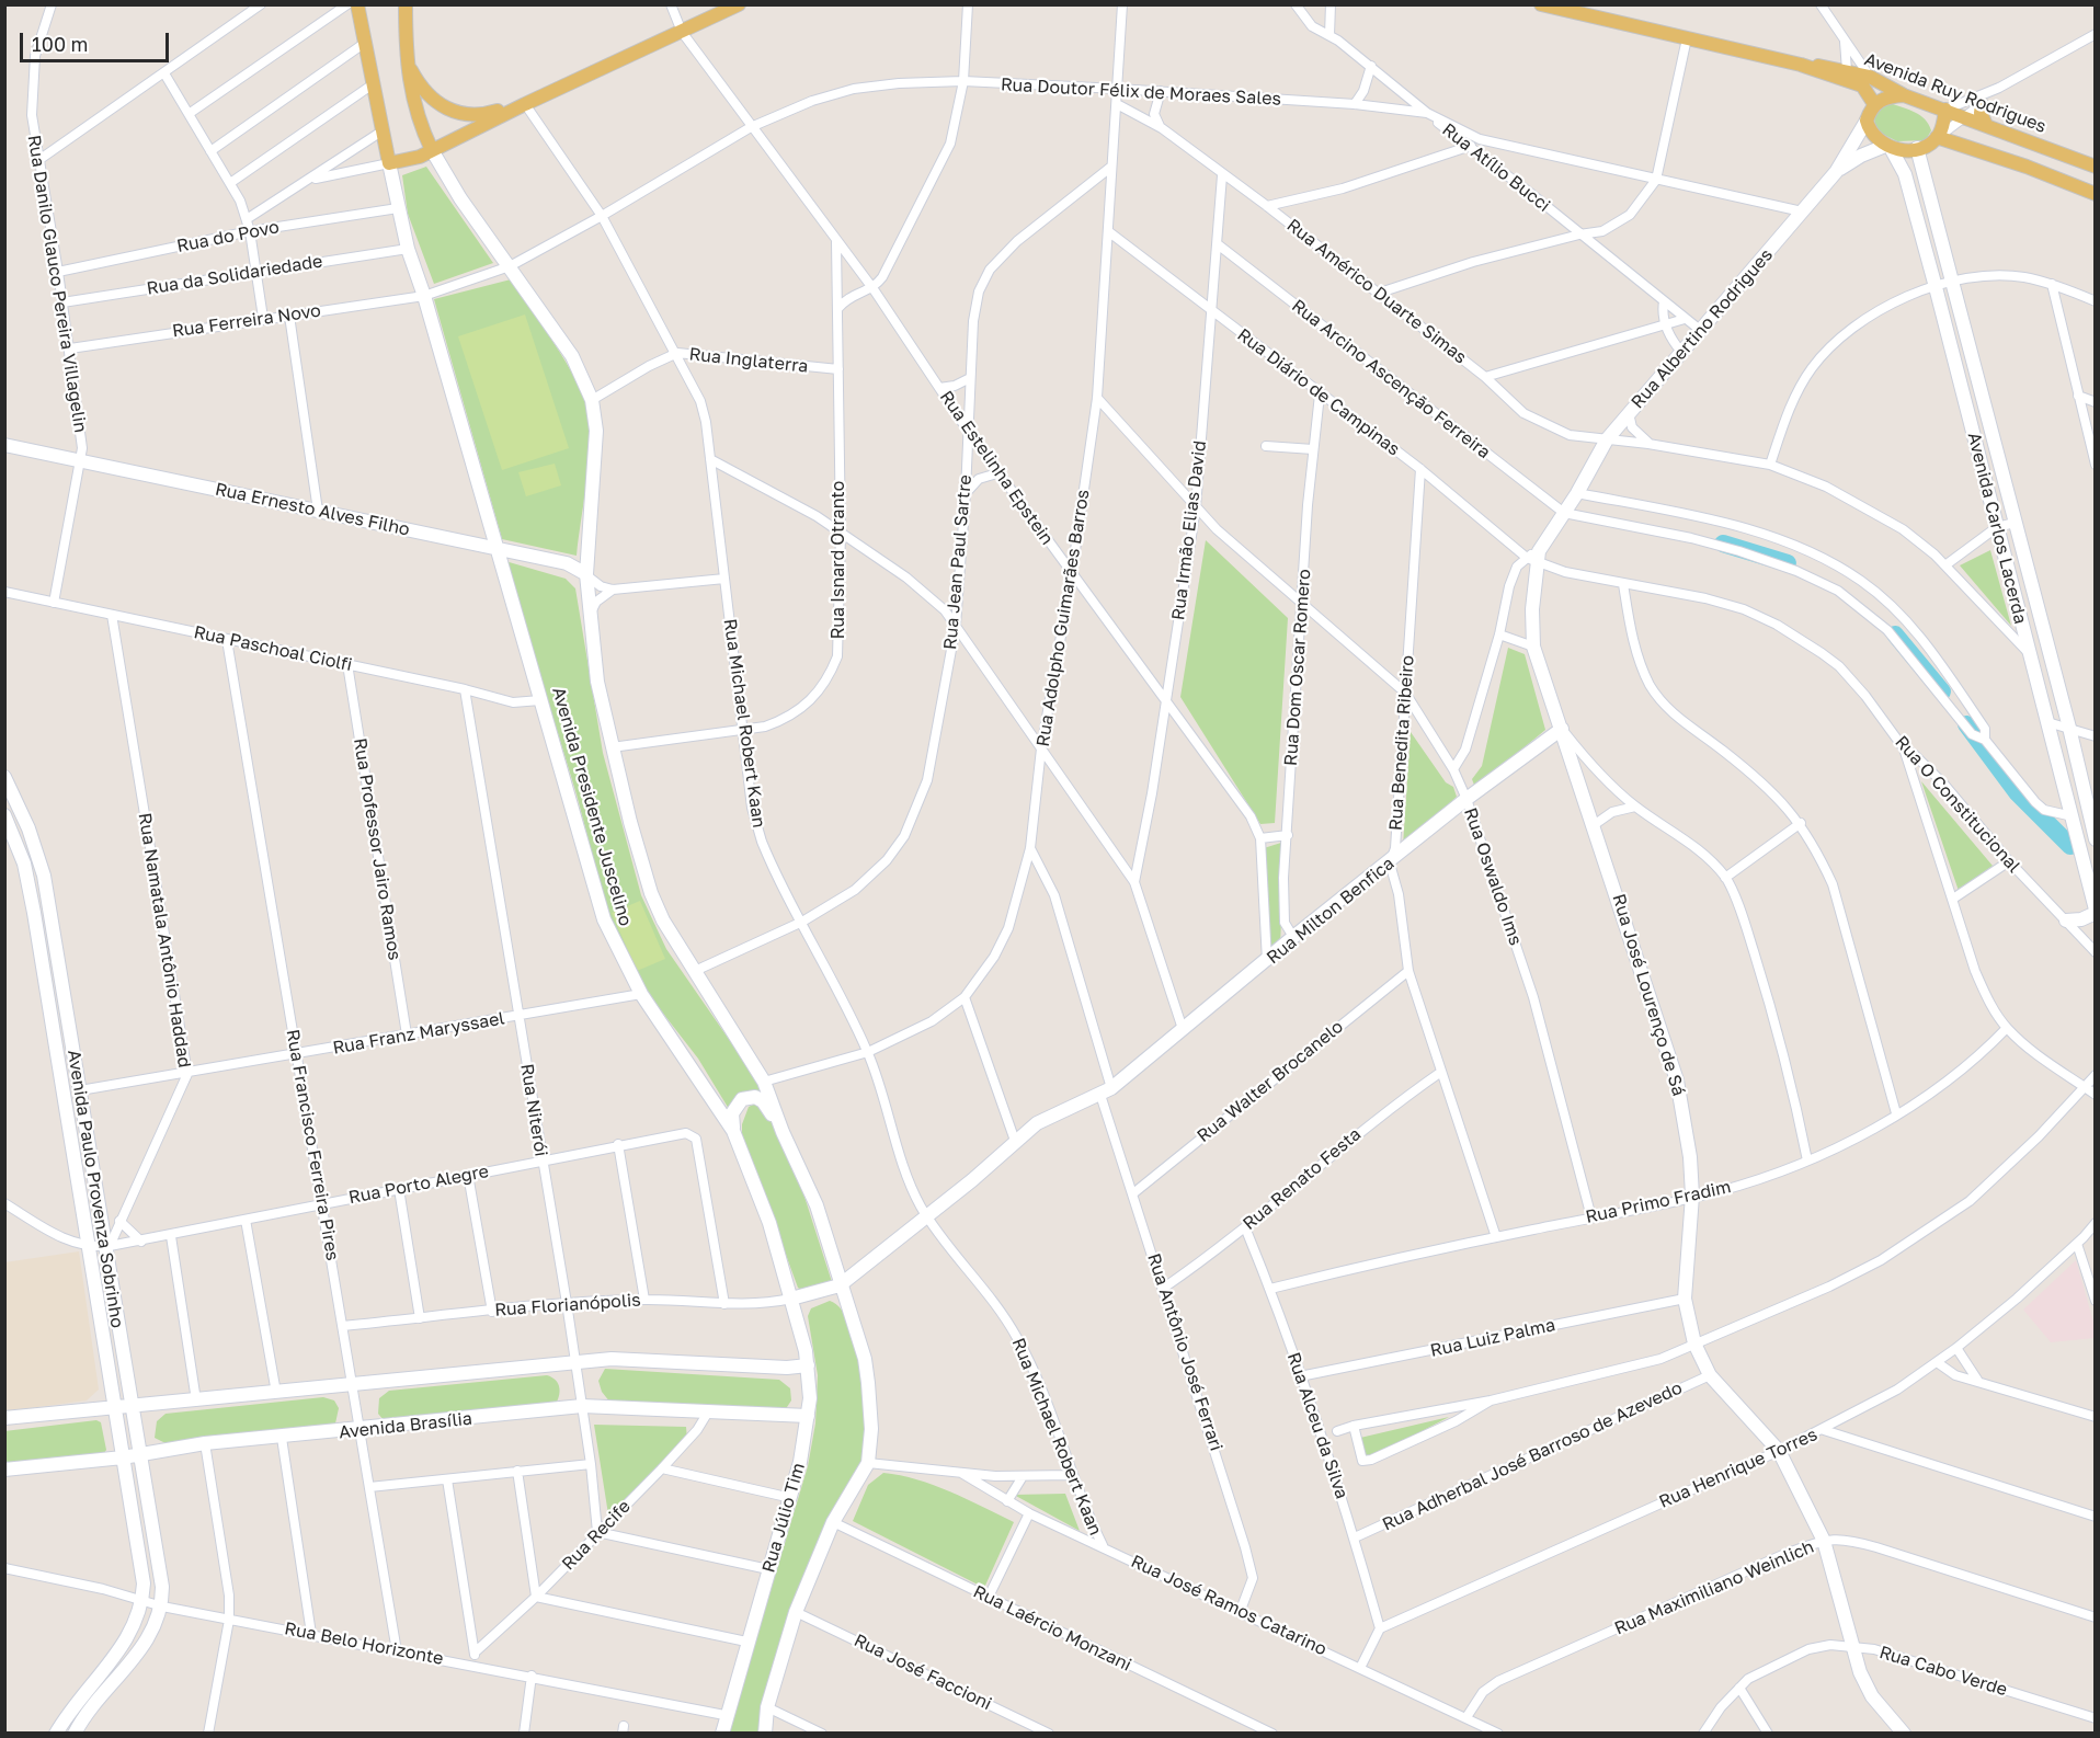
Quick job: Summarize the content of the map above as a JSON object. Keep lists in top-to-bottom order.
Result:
{
  "streets": {
    "main road": [
      "Avenida Ruy Rodrigues",
      "Rua Albertino Rodrigues",
      "Rua Ernesto Alves Filho",
      "Avenida Carlos Lacerda",
      "Avenida Presidente Juscelino",
      "Rua Milton Benfica",
      "Rua José Lourenço de Sá",
      "Avenida Paulo Provenza Sobrinho",
      "Avenida Brasília",
      "Rua Júlio Tim"
    ],
    "street": [
      "Rua Doutor Félix de Moraes Sales",
      "Rua Atílio Bucci",
      "Rua do Povo",
      "Rua da Solidariedade",
      "Rua Danilo Glauco Pereira Villagelin",
      "Rua Américo Duarte Simas",
      "Rua Ferreira Novo",
      "Rua Inglaterra",
      "Rua Arcino Ascenção Ferreira",
      "Rua Diário de Campinas",
      "Rua Estelinha Epstein",
      "Rua Irmão Elias David",
      "Rua Isnard Otranto",
      "Rua Jean Paul Sartre",
      "Rua Adolpho Guimarães Barros",
      "Rua Paschoal Ciolfi",
      "Rua Dom Oscar Romero",
      "Rua Michael Robert Kaan",
      "Rua Benedita Ribeiro",
      "Rua O Constitucional",
      "Rua Professor Jairo Ramos",
      "Rua Oswaldo Ims",
      "Rua Namatala Antônio Haddad",
      "Rua Franz Maryssael",
      "Rua Walter Brocanelo",
      "Rua Niterói",
      "Rua Francisco Ferreira Pires",
      "Rua Renato Festa",
      "Rua Porto Alegre",
      "Rua Primo Fradim",
      "Rua Florianópolis",
      "Rua Luiz Palma",
      "Rua Antônio José Ferrari",
      "Rua Alceu da Silva",
      "Rua Adherbal José Barroso de Azevedo",
      "Rua Henrique Torres",
      "Rua Recife",
      "Rua Maximiliano Weinlich",
      "Rua José Ramos Catarino",
      "Rua Laércio Monzani",
      "Rua Belo Horizonte",
      "Rua Cabo Verde",
      "Rua José Faccioni"
    ]
  },
  "crossings": [
    ["Rua Doutor Félix de Moraes Sales", "Rua Atílio Bucci"],
    ["Rua Doutor Félix de Moraes Sales", "Rua Albertino Rodrigues"],
    ["Rua Doutor Félix de Moraes Sales", "Rua Estelinha Epstein"],
    ["Rua Doutor Félix de Moraes Sales", "Rua Adolpho Guimarães Barros"],
    ["Rua Doutor Félix de Moraes Sales", "Rua Michael Robert Kaan"],
    ["Rua Doutor Félix de Moraes Sales", "Avenida Presidente Juscelino"],
    ["Avenida Ruy Rodrigues", "Rua Albertino Rodrigues"],
    ["Avenida Ruy Rodrigues", "Avenida Carlos Lacerda"],
    ["Rua Atílio Bucci", "Rua Albertino Rodrigues"],
    ["Rua do Povo", "Rua Danilo Glauco Pereira Villagelin"],
    ["Rua do Povo", "Avenida Presidente Juscelino"],
    ["Rua da Solidariedade", "Rua Danilo Glauco Pereira Villagelin"],
    ["Rua da Solidariedade", "Avenida Presidente Juscelino"],
    ["Rua Danilo Glauco Pereira Villagelin", "Rua Ferreira Novo"],
    ["Rua Danilo Glauco Pereira Villagelin", "Rua Ernesto Alves Filho"],
    ["Rua Danilo Glauco Pereira Villagelin", "Rua Paschoal Ciolfi"],
    ["Rua Américo Duarte Simas", "Rua Albertino Rodrigues"],
    ["Rua Américo Duarte Simas", "Avenida Carlos Lacerda"],
    ["Rua Américo Duarte Simas", "Rua Irmão Elias David"],
    ["Rua Américo Duarte Simas", "Rua Adolpho Guimarães Barros"],
    ["Rua Ferreira Novo", "Avenida Presidente Juscelino"],
    ["Rua Albertino Rodrigues", "Avenida Carlos Lacerda"],
    ["Rua Inglaterra", "Rua Isnard Otranto"],
    ["Rua Inglaterra", "Rua Michael Robert Kaan"],
    ["Rua Inglaterra", "Avenida Presidente Juscelino"],
    ["Rua Arcino Ascenção Ferreira", "Rua Irmão Elias David"],
    ["Rua Diário de Campinas", "Rua Irmão Elias David"],
    ["Rua Diário de Campinas", "Rua Adolpho Guimarães Barros"],
    ["Rua Diário de Campinas", "Rua Dom Oscar Romero"],
    ["Rua Diário de Campinas", "Rua Benedita Ribeiro"],
    ["Rua Diário de Campinas", "Rua O Constitucional"],
    ["Rua Diário de Campinas", "Rua José Lourenço de Sá"],
    ["Rua Estelinha Epstein", "Rua Irmão Elias David"],
    ["Rua Estelinha Epstein", "Rua Isnard Otranto"],
    ["Rua Estelinha Epstein", "Rua Jean Paul Sartre"],
    ["Rua Estelinha Epstein", "Rua Adolpho Guimarães Barros"],
    ["Rua Estelinha Epstein", "Rua Milton Benfica"],
    ["Rua Ernesto Alves Filho", "Avenida Presidente Juscelino"],
    ["Rua Irmão Elias David", "Rua Oswaldo Ims"],
    ["Rua Isnard Otranto", "Rua Michael Robert Kaan"],
    ["Rua Isnard Otranto", "Avenida Presidente Juscelino"],
    ["Rua Jean Paul Sartre", "Rua Adolpho Guimarães Barros"],
    ["Rua Jean Paul Sartre", "Rua Michael Robert Kaan"],
    ["Rua Jean Paul Sartre", "Avenida Presidente Juscelino"],
    ["Rua Adolpho Guimarães Barros", "Rua Michael Robert Kaan"],
    ["Rua Adolpho Guimarães Barros", "Avenida Presidente Juscelino"],
    ["Rua Adolpho Guimarães Barros", "Rua Oswaldo Ims"],
    ["Rua Adolpho Guimarães Barros", "Rua Antônio José Ferrari"],
    ["Rua Paschoal Ciolfi", "Avenida Presidente Juscelino"],
    ["Rua Paschoal Ciolfi", "Rua Professor Jairo Ramos"],
    ["Rua Paschoal Ciolfi", "Rua Namatala Antônio Haddad"],
    ["Rua Paschoal Ciolfi", "Rua Niterói"],
    ["Rua Paschoal Ciolfi", "Rua Francisco Ferreira Pires"],
    ["Rua Dom Oscar Romero", "Rua Oswaldo Ims"],
    ["Rua Dom Oscar Romero", "Rua Milton Benfica"],
    ["Rua Michael Robert Kaan", "Rua Milton Benfica"],
    ["Rua Michael Robert Kaan", "Rua José Ramos Catarino"],
    ["Rua Benedita Ribeiro", "Rua Oswaldo Ims"],
    ["Rua Benedita Ribeiro", "Rua Milton Benfica"],
    ["Rua Benedita Ribeiro", "Rua Walter Brocanelo"],
    ["Rua Benedita Ribeiro", "Rua Renato Festa"],
    ["Rua Benedita Ribeiro", "Rua Primo Fradim"],
    ["Rua O Constitucional", "Rua José Lourenço de Sá"],
    ["Avenida Presidente Juscelino", "Rua Milton Benfica"],
    ["Avenida Presidente Juscelino", "Rua Franz Maryssael"],
    ["Avenida Presidente Juscelino", "Rua Florianópolis"],
    ["Avenida Presidente Juscelino", "Rua Júlio Tim"],
    ["Avenida Presidente Juscelino", "Rua Laércio Monzani"],
    ["Avenida Presidente Juscelino", "Rua José Faccioni"],
    ["Rua Professor Jairo Ramos", "Rua Franz Maryssael"],
    ["Rua Oswaldo Ims", "Rua Milton Benfica"],
    ["Rua Oswaldo Ims", "Rua Primo Fradim"],
    ["Rua Milton Benfica", "Rua José Lourenço de Sá"],
    ["Rua Milton Benfica", "Rua Florianópolis"],
    ["Rua Milton Benfica", "Rua Antônio José Ferrari"],
    ["Rua Milton Benfica", "Rua Júlio Tim"],
    ["Rua Namatala Antônio Haddad", "Rua Franz Maryssael"],
    ["Rua Namatala Antônio Haddad", "Rua Porto Alegre"],
    ["Rua Namatala Antônio Haddad", "Avenida Paulo Provenza Sobrinho"],
    ["Rua José Lourenço de Sá", "Rua Primo Fradim"],
    ["Rua José Lourenço de Sá", "Rua Luiz Palma"],
    ["Rua José Lourenço de Sá", "Rua Adherbal José Barroso de Azevedo"],
    ["Rua José Lourenço de Sá", "Rua Henrique Torres"],
    ["Rua José Lourenço de Sá", "Rua Maximiliano Weinlich"],
    ["Rua José Lourenço de Sá", "Rua Cabo Verde"],
    ["Rua Franz Maryssael", "Rua Niterói"],
    ["Rua Franz Maryssael", "Rua Francisco Ferreira Pires"],
    ["Rua Franz Maryssael", "Avenida Paulo Provenza Sobrinho"],
    ["Rua Walter Brocanelo", "Rua Antônio José Ferrari"],
    ["Rua Niterói", "Rua Porto Alegre"],
    ["Rua Niterói", "Rua Florianópolis"],
    ["Rua Niterói", "Avenida Brasília"],
    ["Rua Niterói", "Rua Recife"],
    ["Rua Francisco Ferreira Pires", "Rua Porto Alegre"],
    ["Rua Francisco Ferreira Pires", "Rua Florianópolis"],
    ["Rua Francisco Ferreira Pires", "Avenida Brasília"],
    ["Rua Francisco Ferreira Pires", "Rua Belo Horizonte"],
    ["Rua Renato Festa", "Rua Antônio José Ferrari"],
    ["Rua Renato Festa", "Rua Alceu da Silva"],
    ["Rua Porto Alegre", "Avenida Paulo Provenza Sobrinho"],
    ["Rua Porto Alegre", "Rua Florianópolis"],
    ["Avenida Paulo Provenza Sobrinho", "Avenida Brasília"],
    ["Avenida Paulo Provenza Sobrinho", "Rua Belo Horizonte"],
    ["Rua Primo Fradim", "Rua Alceu da Silva"],
    ["Rua Florianópolis", "Rua Júlio Tim"],
    ["Rua Luiz Palma", "Rua Alceu da Silva"],
    ["Rua Antônio José Ferrari", "Rua José Ramos Catarino"],
    ["Avenida Brasília", "Rua Júlio Tim"],
    ["Avenida Brasília", "Rua Recife"],
    ["Rua Alceu da Silva", "Rua Adherbal José Barroso de Azevedo"],
    ["Rua Alceu da Silva", "Rua Henrique Torres"],
    ["Rua Júlio Tim", "Rua Belo Horizonte"],
    ["Rua Maximiliano Weinlich", "Rua José Ramos Catarino"]
  ],
  "scale_bar": "100 m"
}
